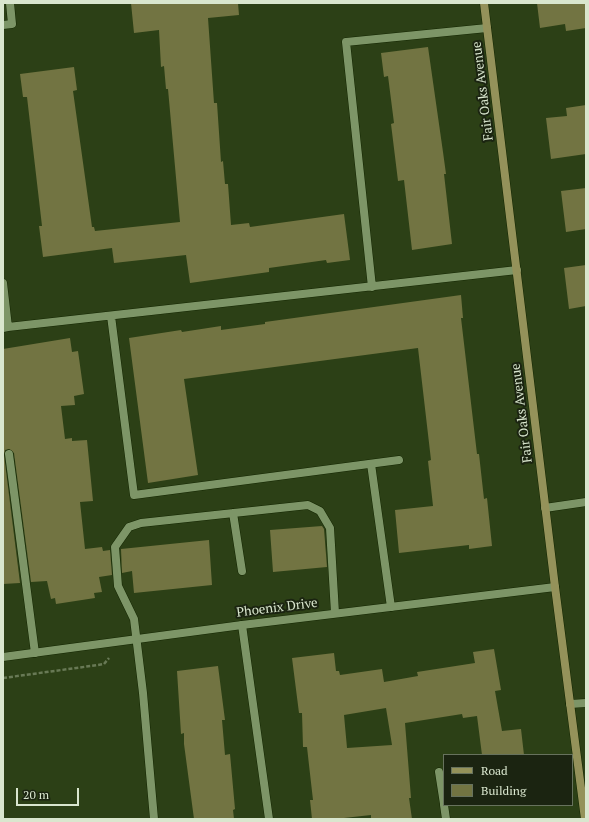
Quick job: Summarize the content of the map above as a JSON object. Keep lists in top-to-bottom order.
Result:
{
  "streets": {
    "main road": ["Fair Oaks Avenue"],
    "street": ["Phoenix Drive"]
  },
  "crossings": [
    ["Fair Oaks Avenue", "Phoenix Drive"]
  ],
  "legend": ["Road", "Building"],
  "scale_bar": "20 m"
}
